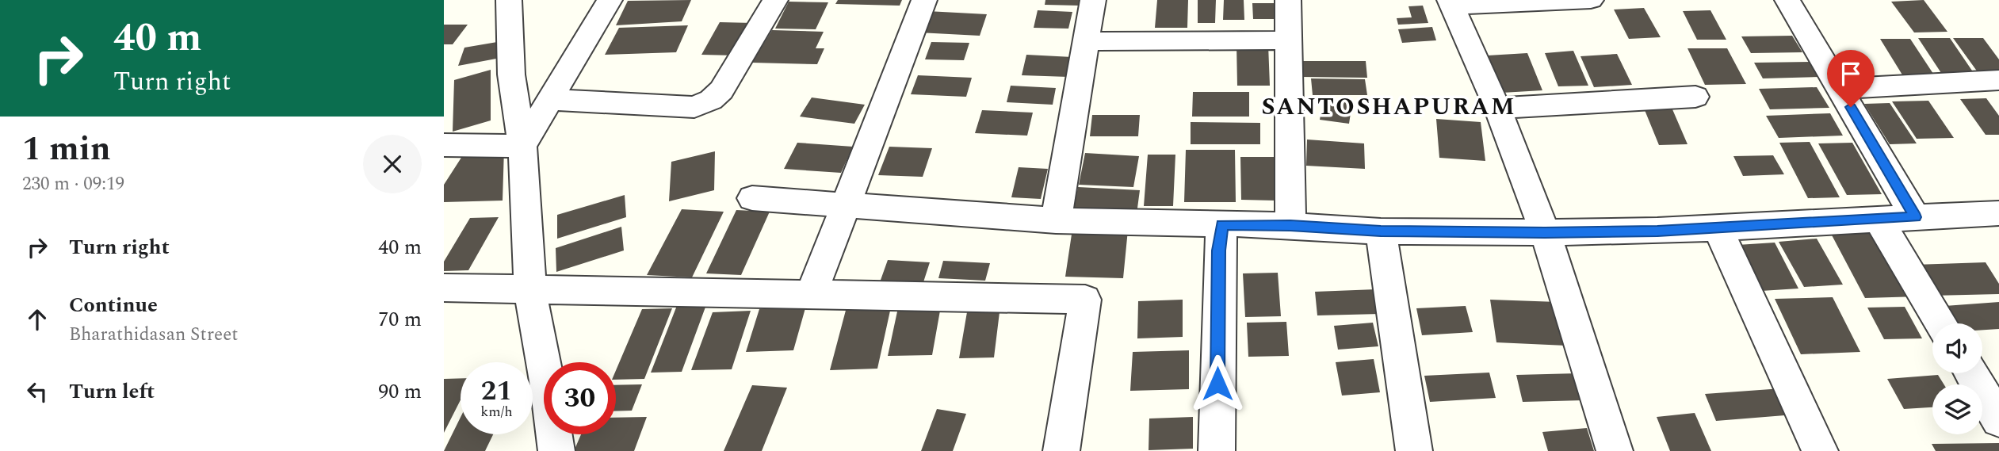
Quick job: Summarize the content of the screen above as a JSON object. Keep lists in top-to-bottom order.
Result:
{
  "districts": ["SANTOSHAPURAM"],
  "page": {
    "turn": ["40 m", "Turn right"],
    "heading": ["1 min", "230 m · 09:19"],
    "list": [
      {
        "name": "Turn right",
        "value": "40 m"
      },
      {
        "name": "Continue",
        "note": "Bharathidasan Street",
        "value": "70 m"
      },
      {
        "name": "Turn left",
        "value": "90 m"
      }
    ],
    "speed": "21 km/h",
    "limit": "30"
  }
}
